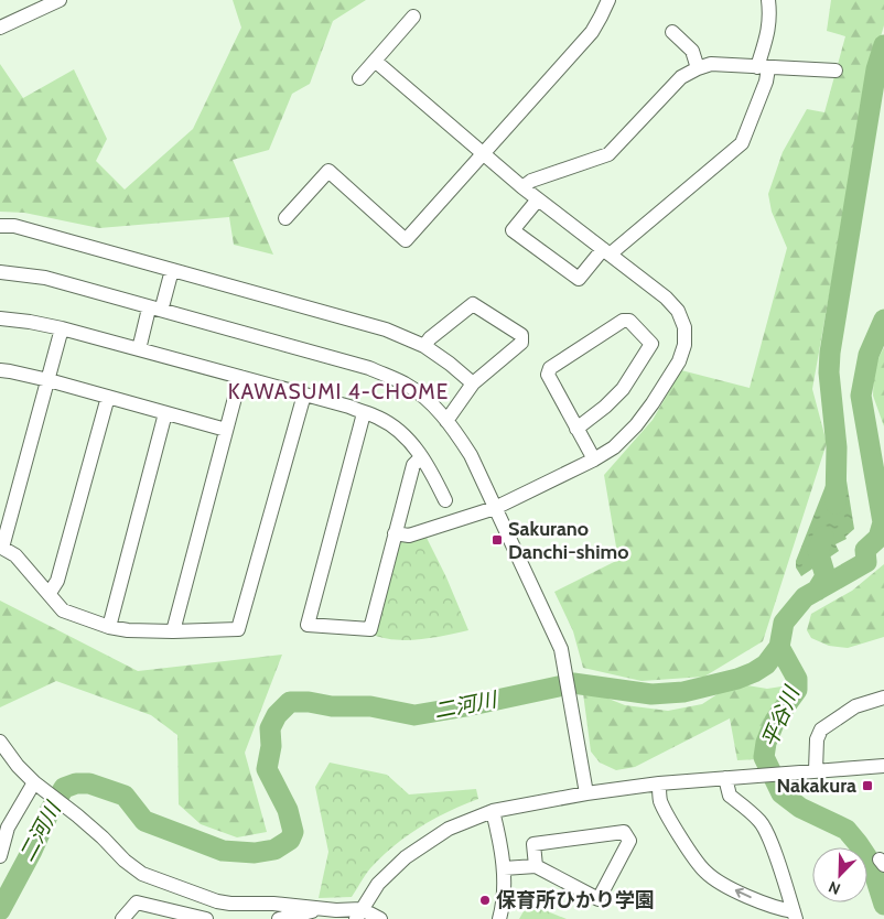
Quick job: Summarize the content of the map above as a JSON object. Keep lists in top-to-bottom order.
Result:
{
  "districts": ["KAWASUMI 4-CHOME"],
  "water": ["二河川", "平谷川"],
  "places": {
    "transit": ["Sakurano Danchi-shimo", "Nakakura"],
    "other": ["保育所ひかり学園"]
  },
  "north": "bottom left"
}
